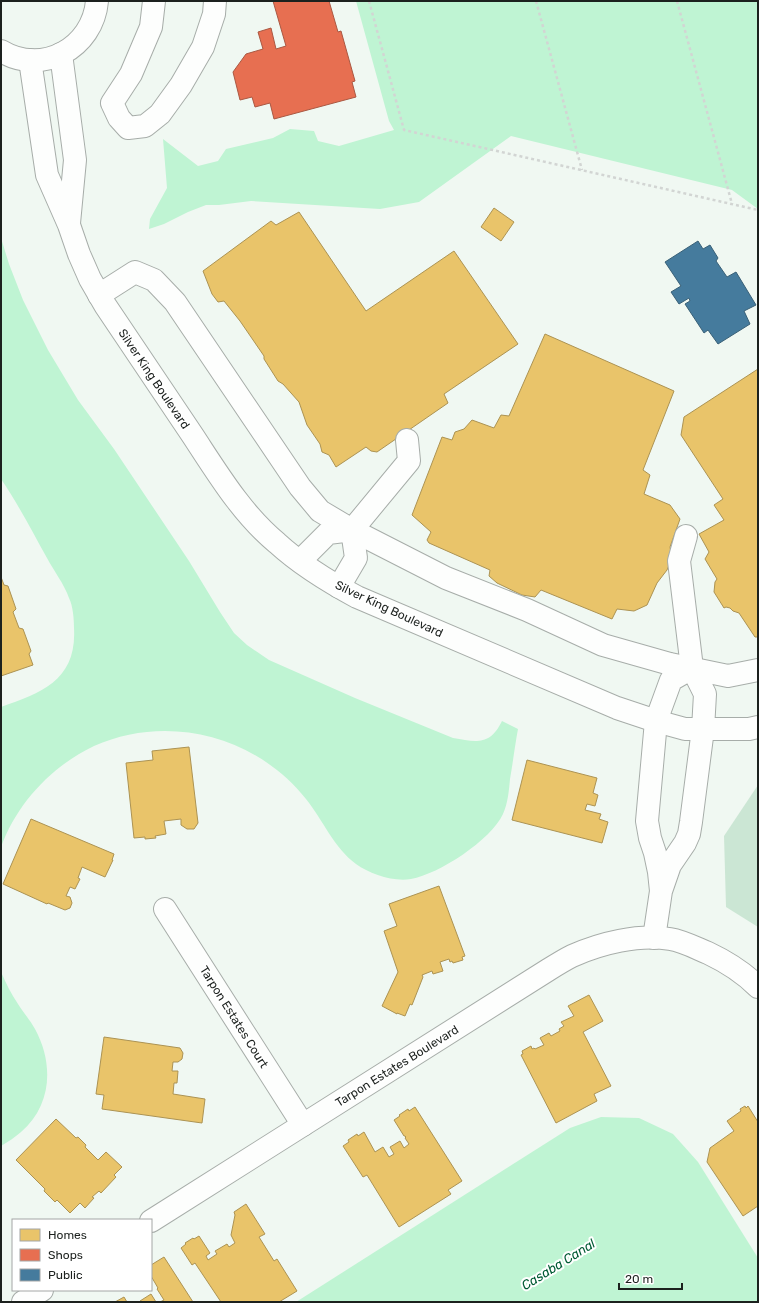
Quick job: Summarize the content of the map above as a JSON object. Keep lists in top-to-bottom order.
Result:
{
  "streets": {
    "street": ["Silver King Boulevard", "Tarpon Estates Court", "Tarpon Estates Boulevard"]
  },
  "crossings": [
    ["Tarpon Estates Court", "Tarpon Estates Boulevard"]
  ],
  "water": ["Casaba Canal"],
  "legend": ["Homes", "Shops", "Public"],
  "scale_bar": "20 m"
}
